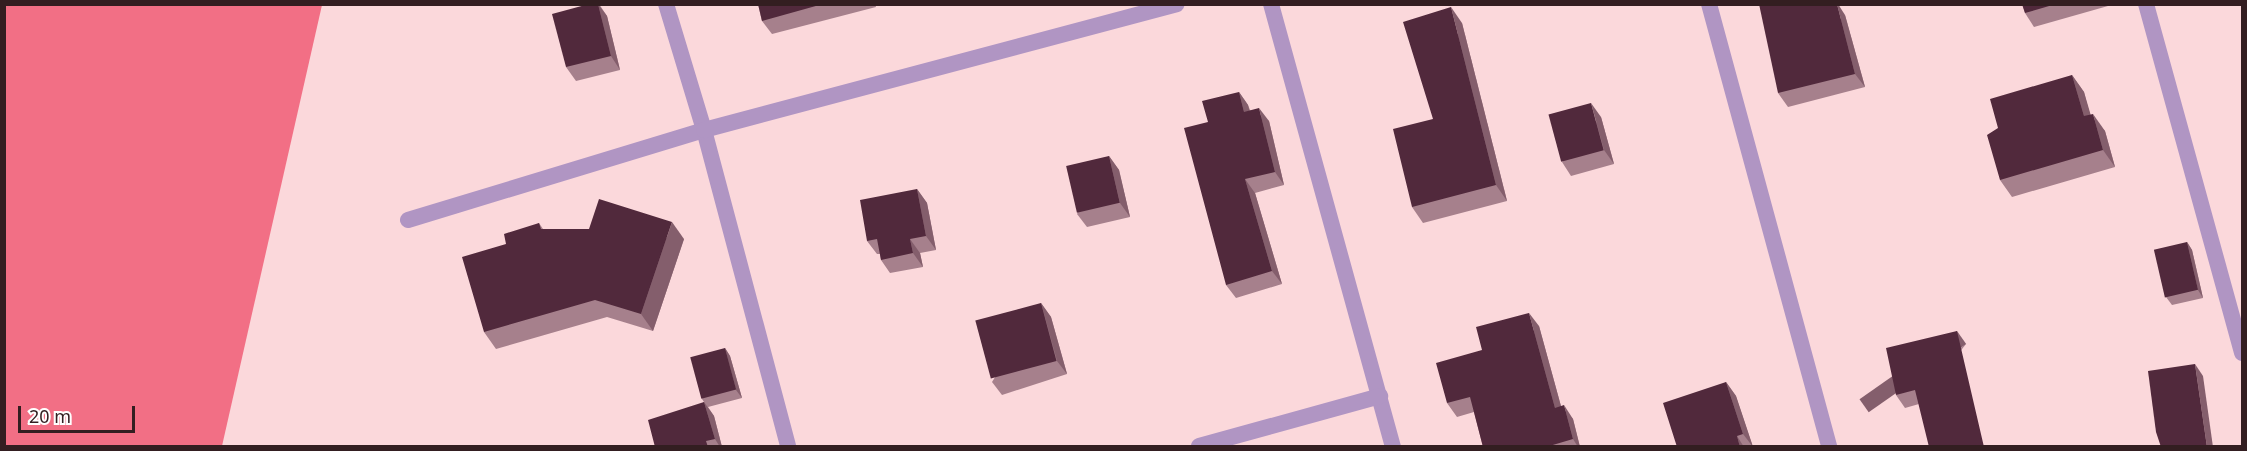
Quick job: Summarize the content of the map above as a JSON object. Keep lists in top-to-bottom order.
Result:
{
  "scale_bar": "20 m"
}
